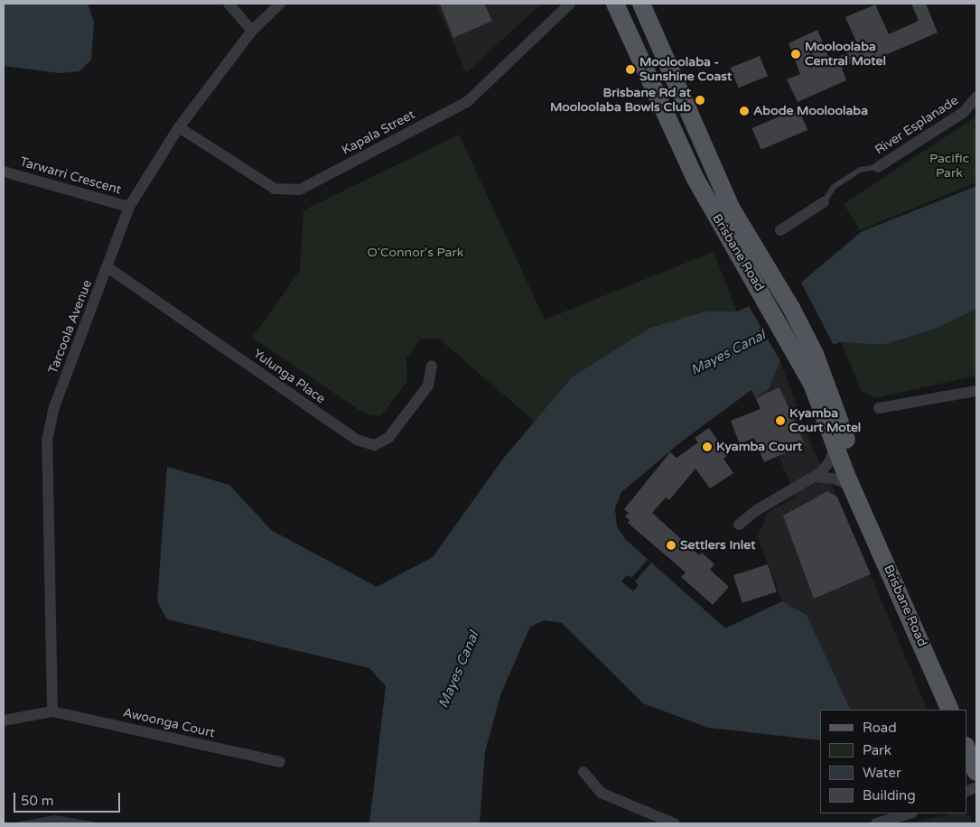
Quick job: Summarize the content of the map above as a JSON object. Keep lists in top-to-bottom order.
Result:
{
  "streets": {
    "main road": ["Brisbane Road"],
    "street": [
      "River Esplanade",
      "Kapala Street",
      "Tarwarri Crescent",
      "Tarcoola Avenue",
      "Yulunga Place",
      "Awoonga Court"
    ]
  },
  "crossings": [
    ["Kapala Street", "Tarcoola Avenue"],
    ["Tarwarri Crescent", "Tarcoola Avenue"],
    ["Tarcoola Avenue", "Yulunga Place"],
    ["Tarcoola Avenue", "Awoonga Court"]
  ],
  "water": ["Mayes Canal"],
  "parks": ["Pacific Park", "O'Connor's Park"],
  "places": [
    "Mooloolaba Central Motel",
    "Mooloolaba - Sunshine Coast",
    "Brisbane Rd at Mooloolaba Bowls Club",
    "Abode Mooloolaba",
    "Kyamba Court Motel",
    "Kyamba Court",
    "Settlers Inlet"
  ],
  "legend": [
    "Road",
    "Park",
    "Water",
    "Building"
  ],
  "scale_bar": "50 m"
}
